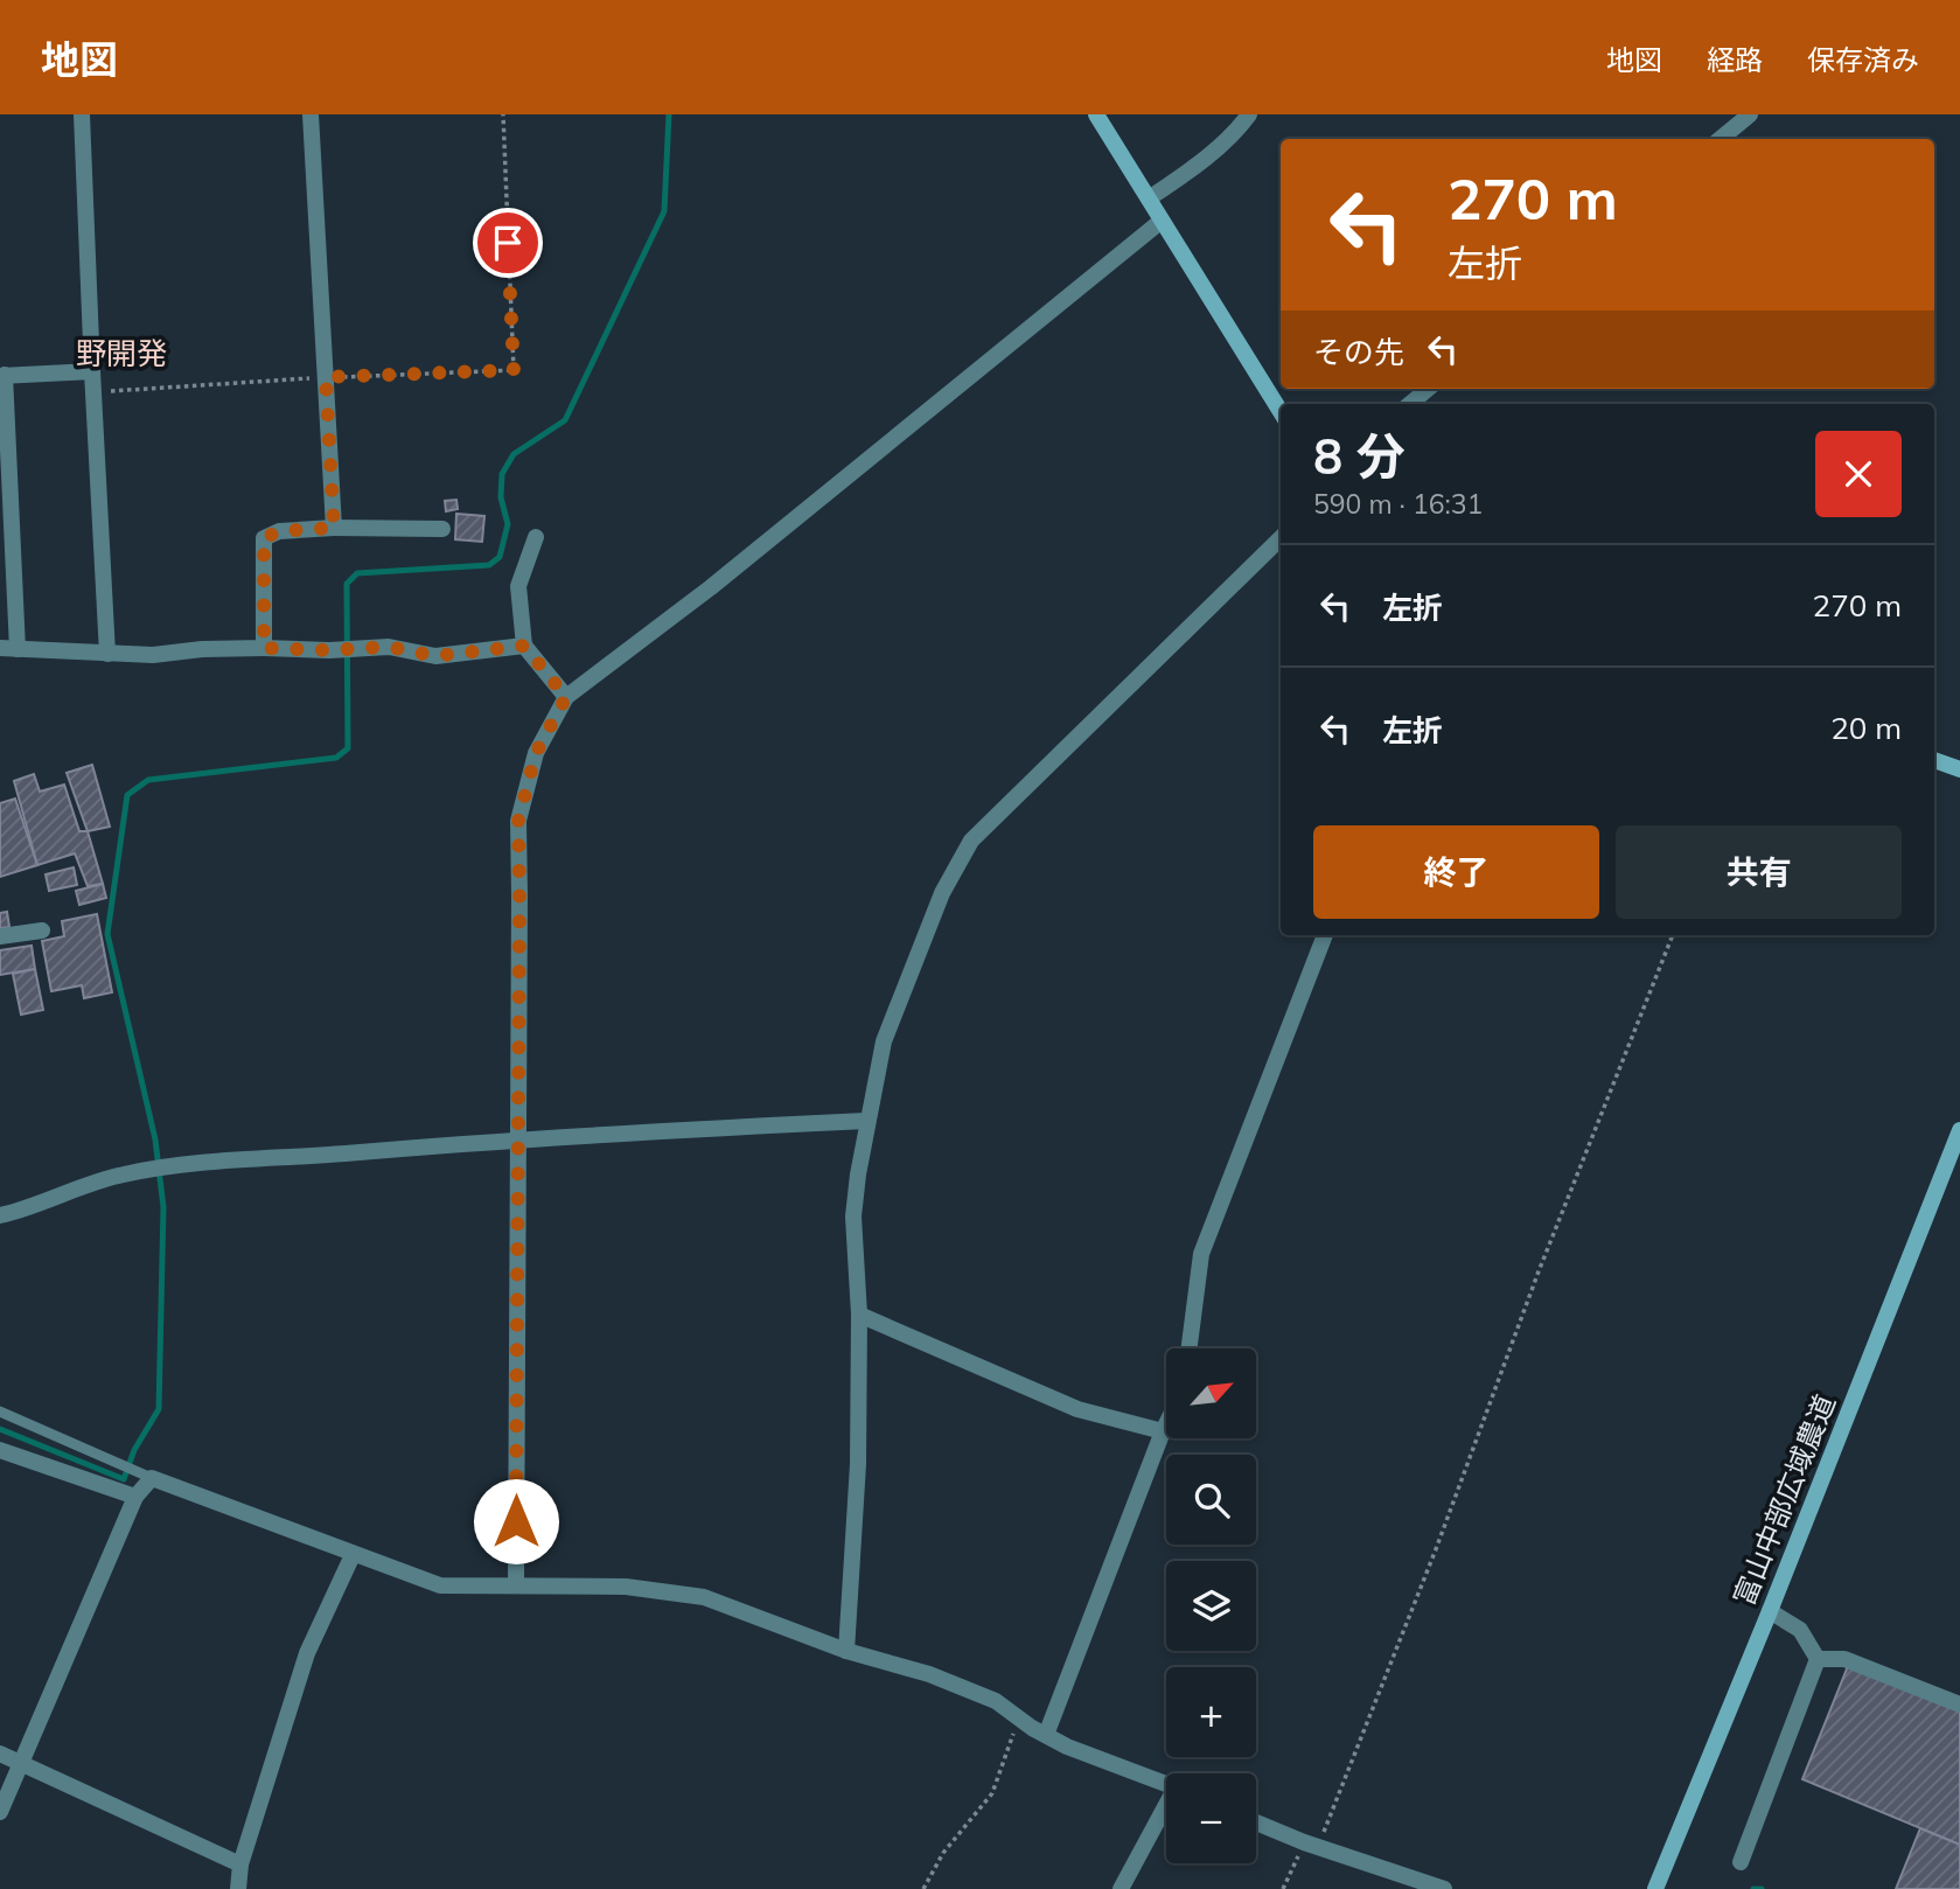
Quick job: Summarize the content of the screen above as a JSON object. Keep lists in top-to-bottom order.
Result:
{
  "streets": {
    "street": ["富山中部広域農道"]
  },
  "districts": ["野開発"],
  "north": "top right",
  "page": {
    "header": "地図",
    "nav": ["地図", "経路", "保存済み"],
    "turn": ["270 m", "左折"],
    "then": "その先",
    "heading": ["8 分", "590 m · 16:31"],
    "list": [
      {
        "name": "左折",
        "value": "270 m"
      },
      {
        "name": "左折",
        "value": "20 m"
      }
    ],
    "buttons": ["終了", "共有"],
    "map_buttons": ["+", "−"]
  }
}
